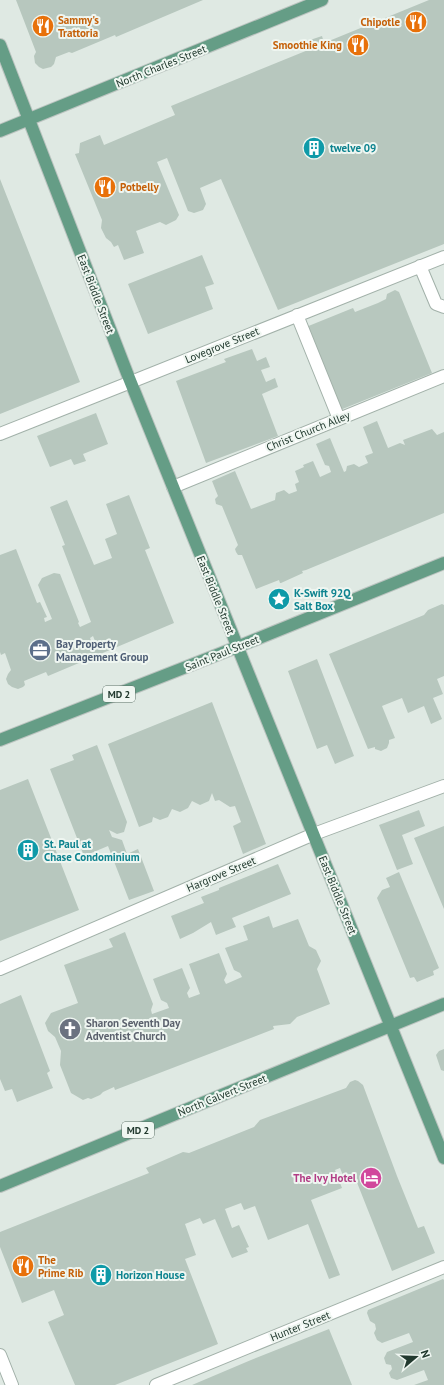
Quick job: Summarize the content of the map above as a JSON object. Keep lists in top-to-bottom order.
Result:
{
  "streets": {
    "main road": [
      "North Charles Street",
      "East Biddle Street",
      "Saint Paul Street",
      "MD 2",
      "North Calvert Street"
    ],
    "street": [
      "Lovegrove Street",
      "Christ Church Alley",
      "Hargrove Street",
      "Hunter Street"
    ]
  },
  "crossings": [
    ["North Charles Street", "East Biddle Street"],
    ["East Biddle Street", "Lovegrove Street"],
    ["East Biddle Street", "Christ Church Alley"],
    ["East Biddle Street", "Saint Paul Street"],
    ["East Biddle Street", "Hargrove Street"],
    ["East Biddle Street", "North Calvert Street"]
  ],
  "places": {
    "restaurant": [
      "Chipotle",
      "Sammy's Trattoria",
      "Smoothie King",
      "Potbelly",
      "The Prime Rib"
    ],
    "building": ["twelve 09", "St. Paul at Chase Condominium", "Horizon House"],
    "place": ["K-Swift 92Q Salt Box"],
    "office": ["Bay Property Management Group"],
    "church": ["Sharon Seventh Day Adventist Church"],
    "hotel": ["The Ivy Hotel"]
  },
  "north": "right"
}
